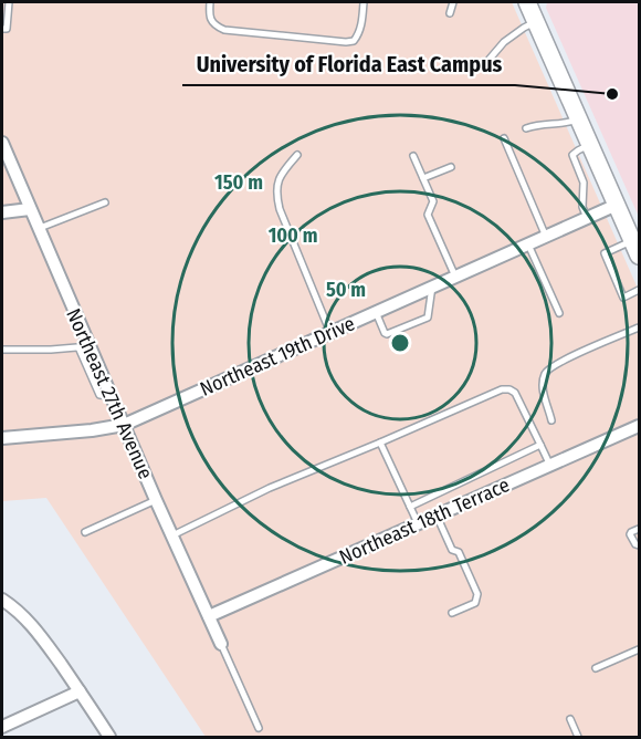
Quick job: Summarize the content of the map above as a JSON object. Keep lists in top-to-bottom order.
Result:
{
  "streets": {
    "street": ["Northeast 19th Drive", "Northeast 27th Avenue", "Northeast 18th Terrace"]
  },
  "crossings": [
    ["Northeast 19th Drive", "Northeast 27th Avenue"],
    ["Northeast 27th Avenue", "Northeast 18th Terrace"]
  ],
  "places": ["University of Florida East Campus"],
  "rings": ["150 m", "100 m", "50 m"]
}
